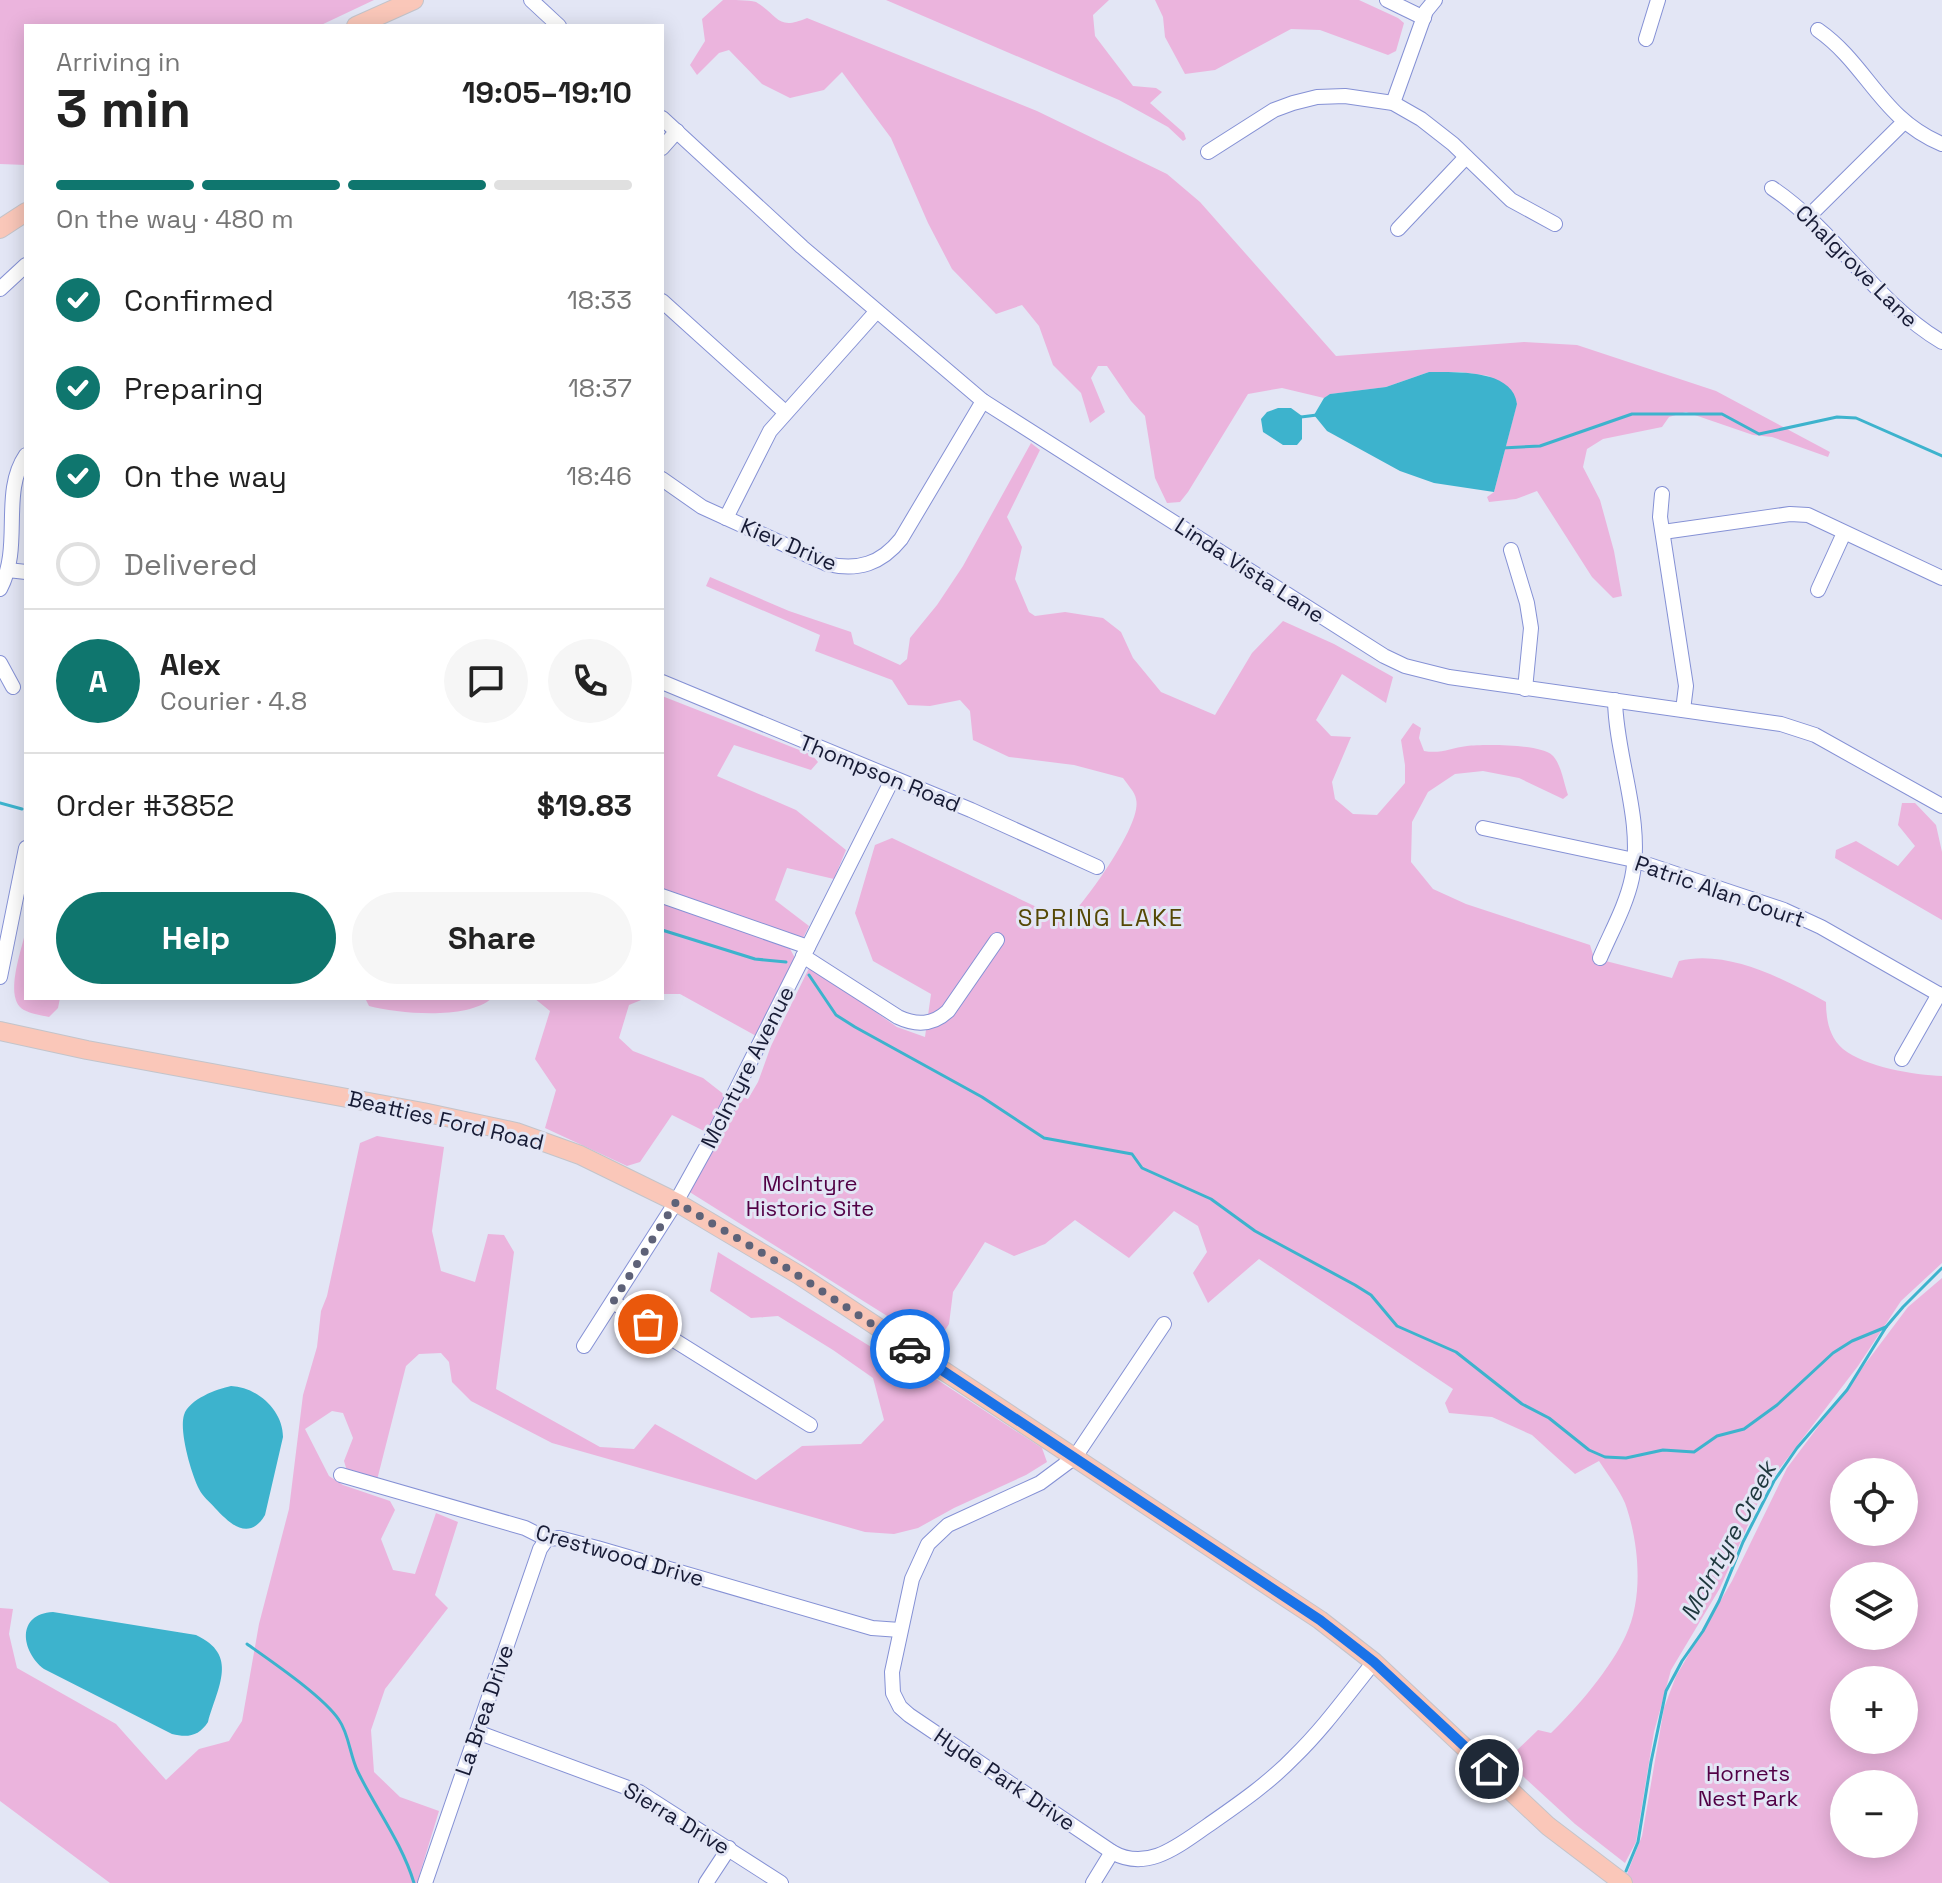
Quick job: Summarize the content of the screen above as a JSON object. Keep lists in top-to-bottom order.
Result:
{
  "streets": {
    "main road": ["Beatties Ford Road"],
    "street": [
      "Chalgrove Lane",
      "Kiev Drive",
      "Linda Vista Lane",
      "Thompson Road",
      "Patric Alan Court",
      "McIntyre Avenue",
      "Crestwood Drive",
      "La Brea Drive",
      "Hyde Park Drive",
      "Sierra Drive"
    ]
  },
  "crossings": [
    ["Kiev Drive", "Linda Vista Lane"],
    ["Thompson Road", "McIntyre Avenue"],
    ["McIntyre Avenue", "Beatties Ford Road"],
    ["Beatties Ford Road", "Hyde Park Drive"],
    ["Crestwood Drive", "La Brea Drive"],
    ["Crestwood Drive", "Hyde Park Drive"],
    ["La Brea Drive", "Sierra Drive"]
  ],
  "districts": ["SPRING LAKE"],
  "water": ["McIntyre Creek"],
  "parks": ["McIntyre Historic Site", "Hornets Nest Park"],
  "page": {
    "heading": ["3 min", "Arriving in", "19:05–19:10"],
    "panel": [
      "Alex",
      "Courier · 4.8",
      "Order #3852",
      "$19.83"
    ],
    "bar": "On the way · 480 m",
    "list": [
      ["Confirmed", "18:33"],
      ["Preparing", "18:37"],
      ["On the way", "18:46"],
      "Delivered"
    ],
    "round": "A",
    "buttons": ["Help", "Share"],
    "map_buttons": ["+", "−"]
  }
}
